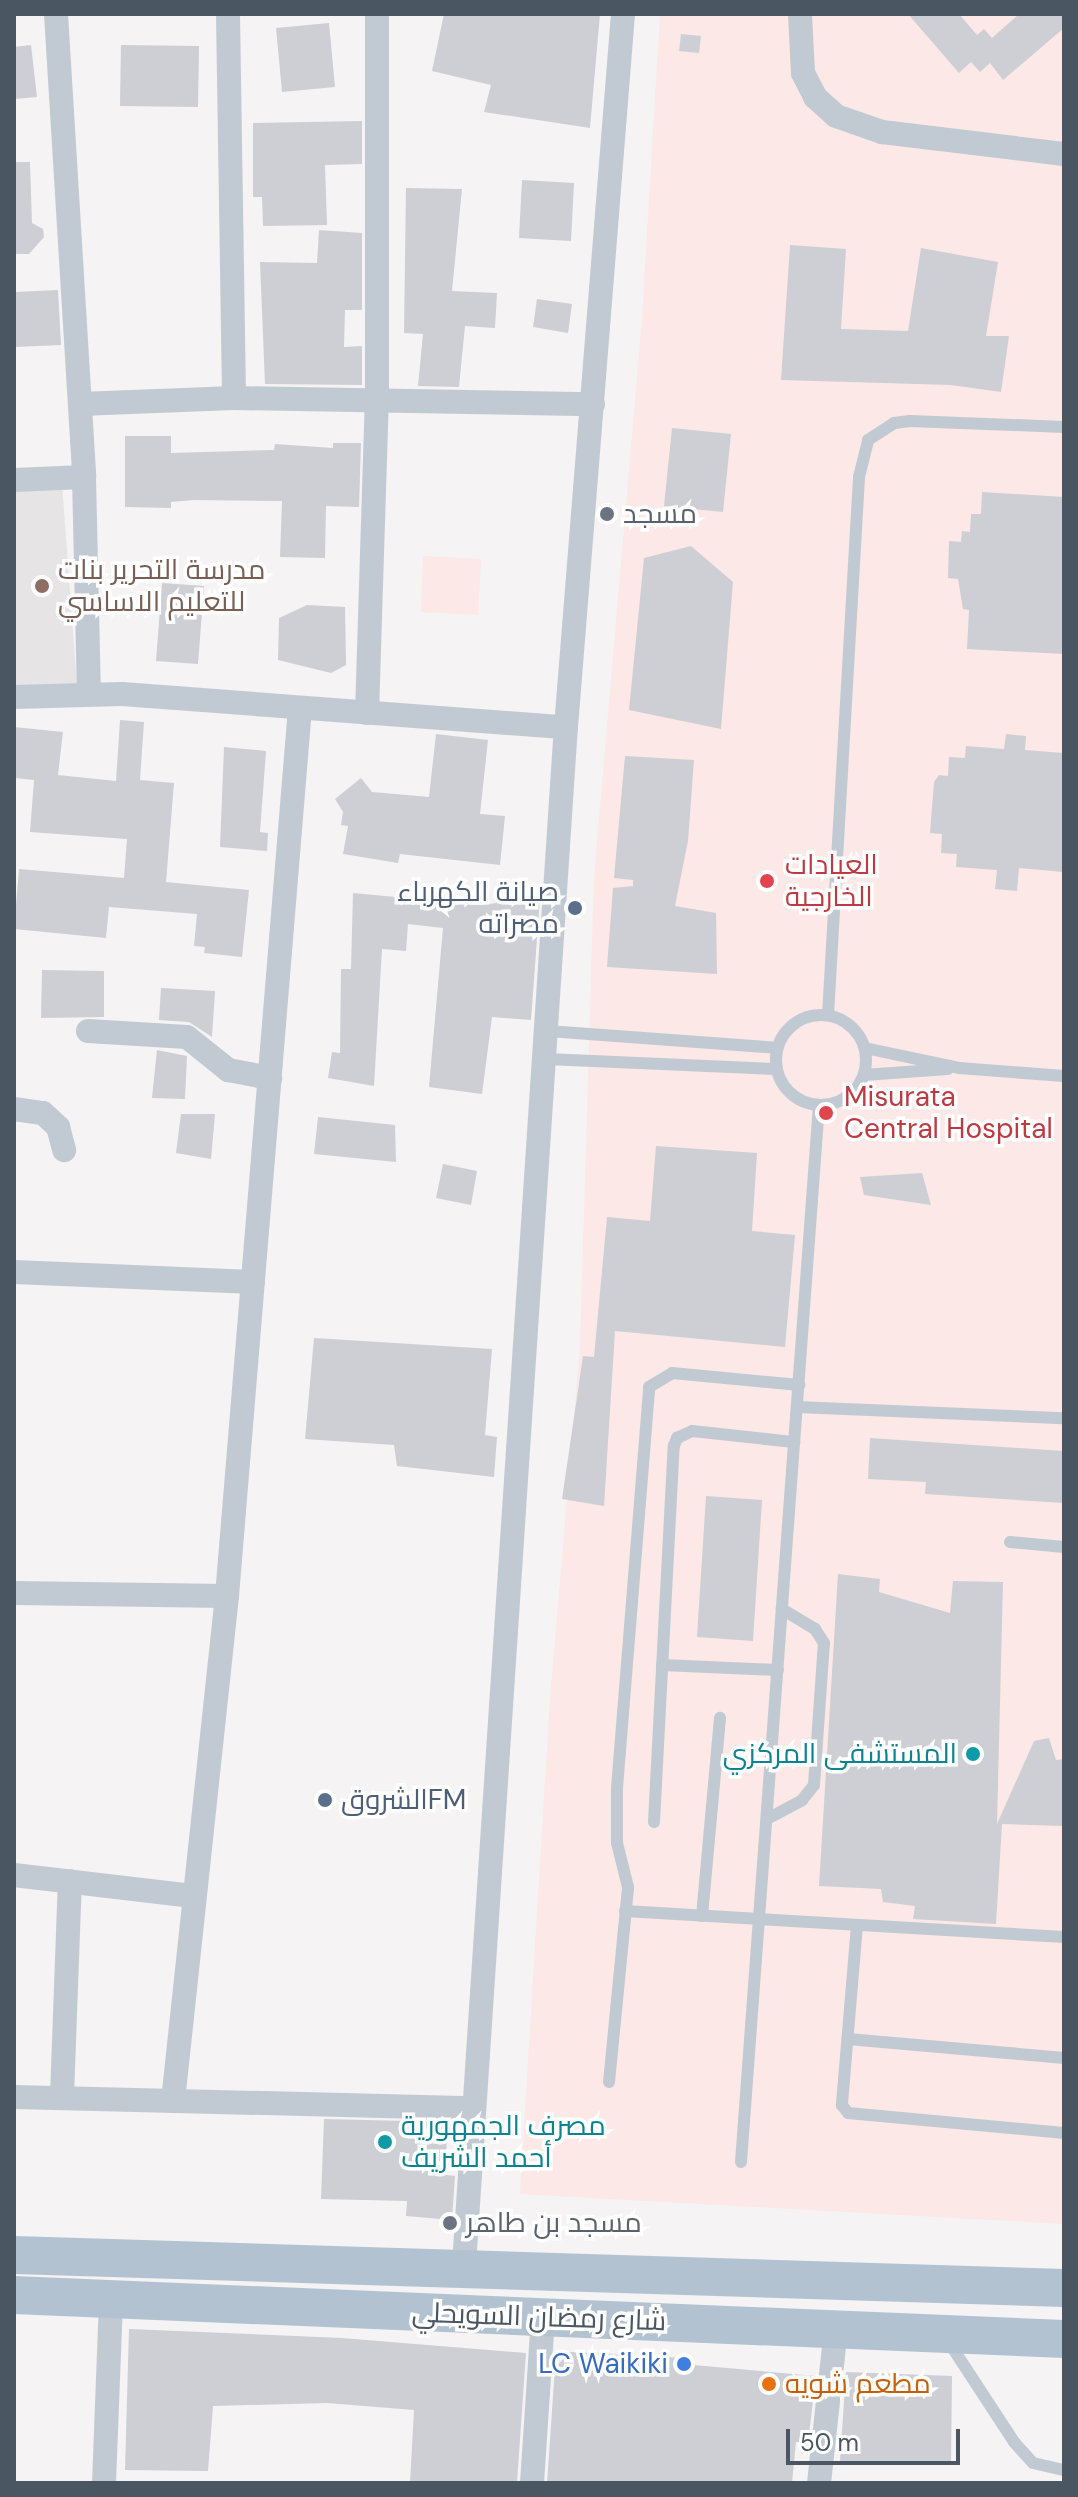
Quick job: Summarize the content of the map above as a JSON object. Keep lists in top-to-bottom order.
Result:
{
  "streets": {
    "main road": ["شارع رمضان السويحلي"]
  },
  "places": [
    "مسجد",
    "مدرسة التحرير بنات للتعليم الاساسي",
    "العيادات الخارجية",
    "صيانة الكهرباء مصراته",
    "Misurata Central Hospital",
    "المستشفى المركزي",
    "الشروقFM",
    "مصرف الجمهورية أحمد الشريف",
    "مسجد بن طاهر",
    "LC Waikiki",
    "مطعم شويه"
  ],
  "scale_bar": "50 m"
}
